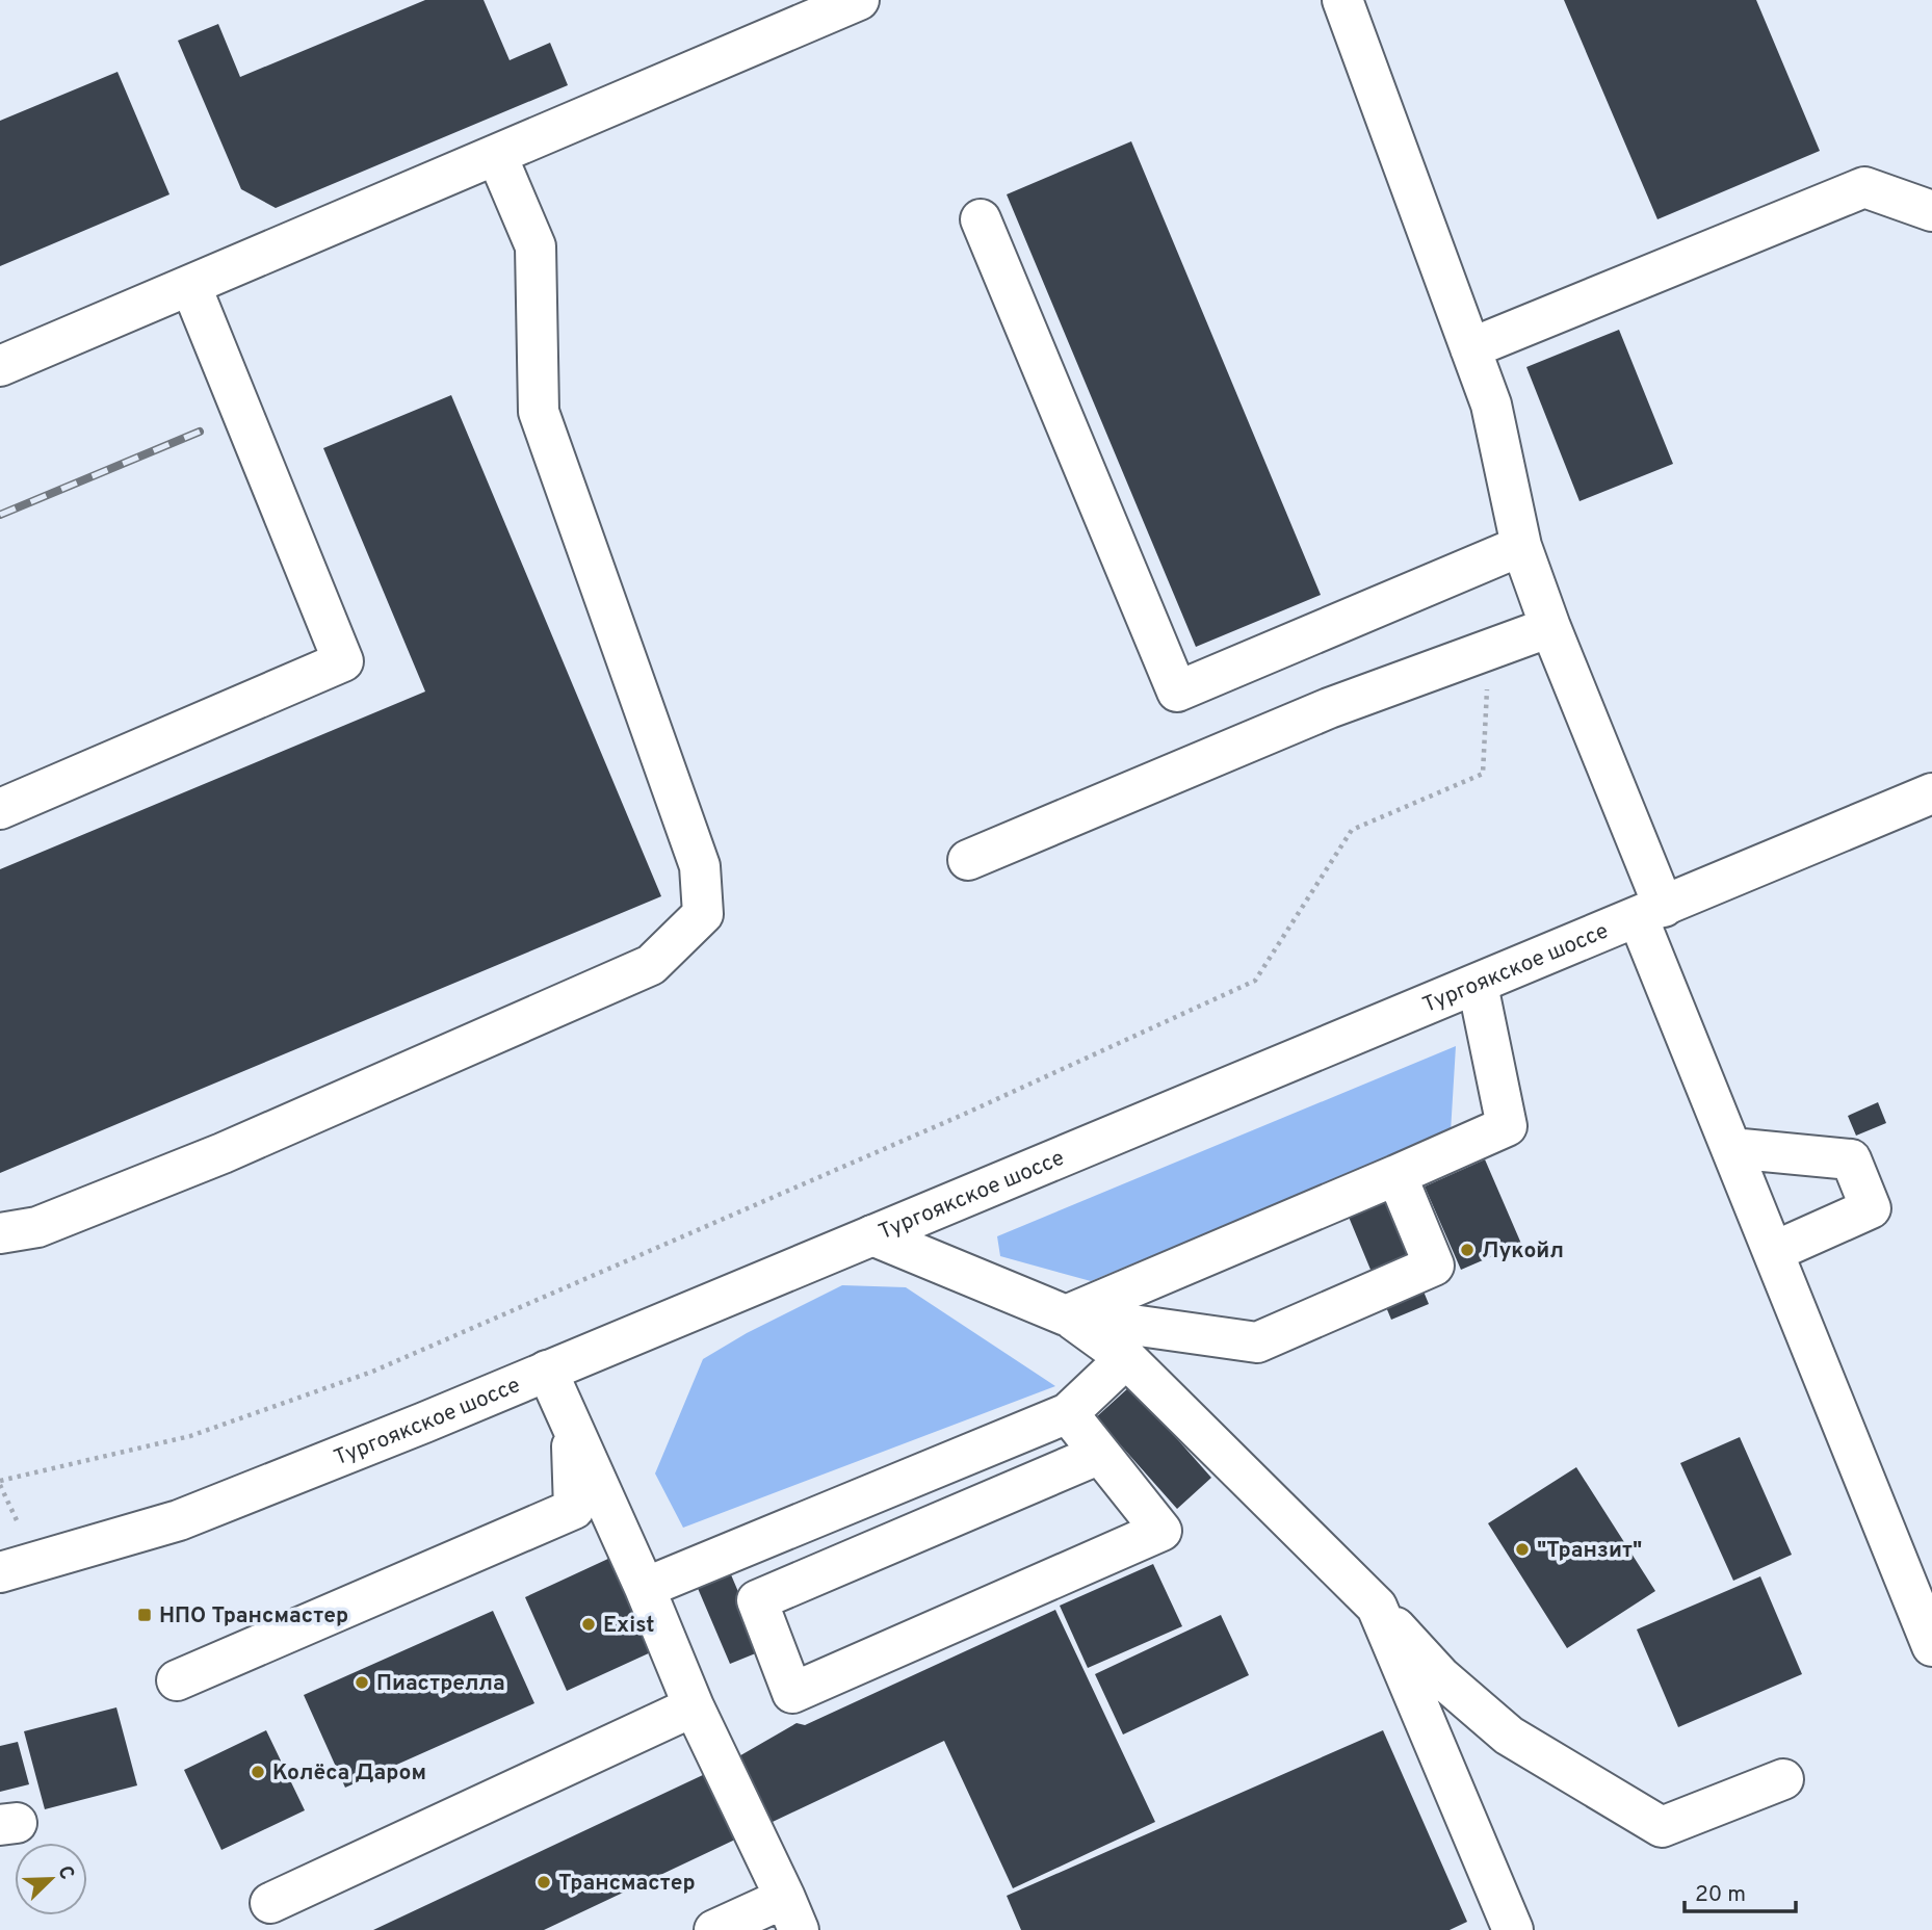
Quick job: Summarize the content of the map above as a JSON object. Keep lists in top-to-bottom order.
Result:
{
  "streets": {
    "main road": ["Тургоякское шоссе"]
  },
  "places": {
    "other": [
      "Лукойл",
      "\"Транзит\"",
      "Exist",
      "Пиастрелла",
      "Колёса Даром",
      "Трансмастер"
    ],
    "transit": ["НПО Трансмастер"]
  },
  "scale_bar": "20 m",
  "north": "top right"
}
